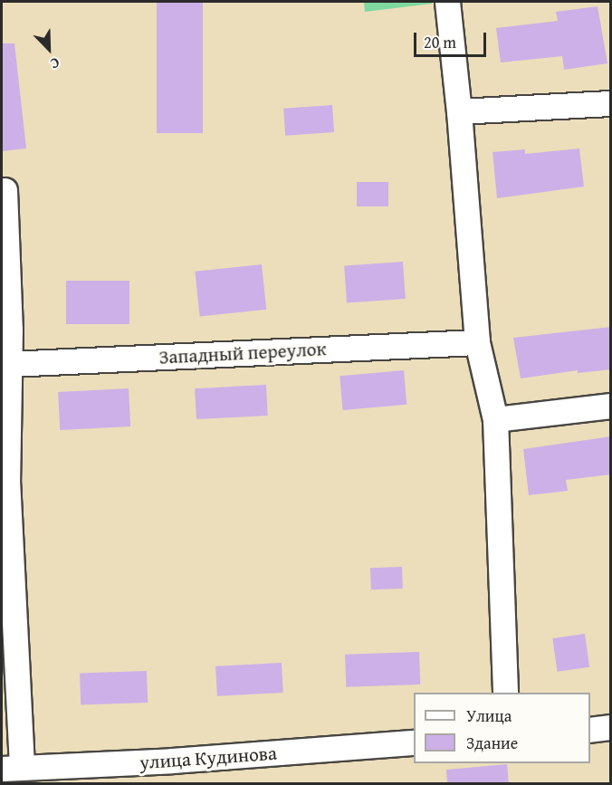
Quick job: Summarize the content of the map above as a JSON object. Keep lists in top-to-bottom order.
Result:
{
  "streets": {
    "street": ["Западный переулок", "улица Кудинова"]
  },
  "legend": ["Улица", "Здание"],
  "scale_bar": "20 m",
  "north": "bottom right"
}
